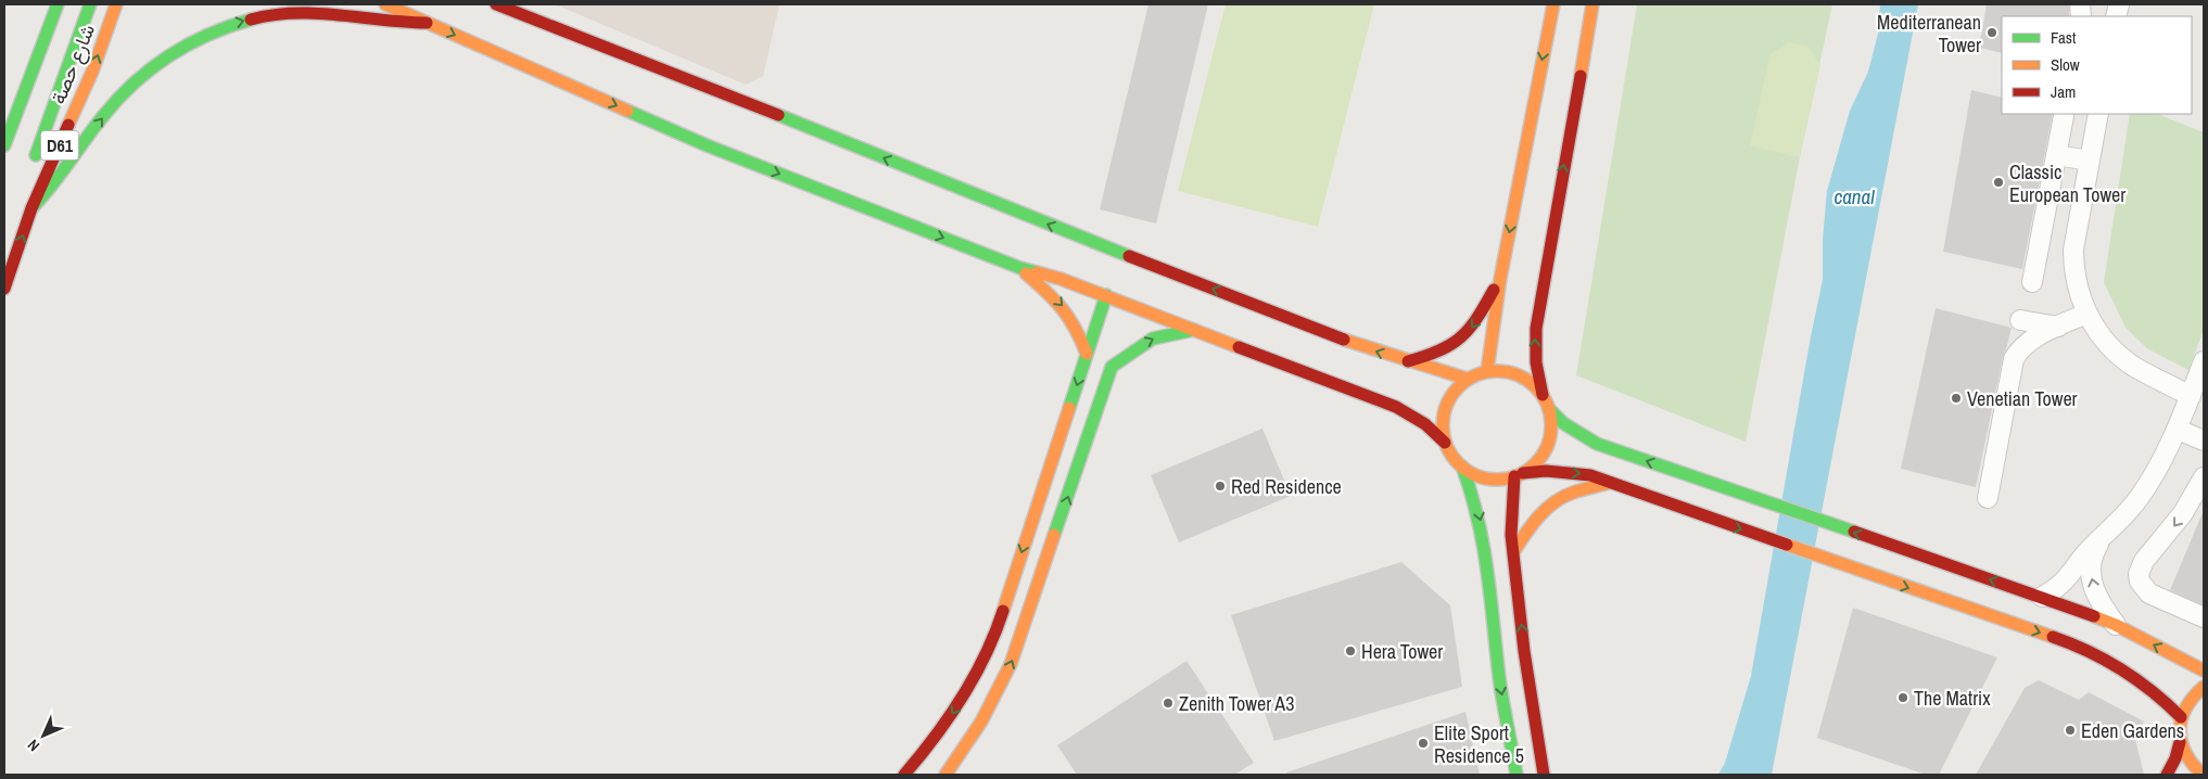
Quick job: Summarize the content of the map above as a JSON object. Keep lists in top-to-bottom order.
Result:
{
  "streets": {
    "main road": ["شارع حصة", "D61"]
  },
  "water": ["canal"],
  "places": [
    "Mediterranean Tower",
    "Classic European Tower",
    "Venetian Tower",
    "Red Residence",
    "Hera Tower",
    "The Matrix",
    "Zenith Tower A3",
    "Eden Gardens",
    "Elite Sport Residence 5"
  ],
  "legend": ["Fast", "Slow", "Jam"],
  "north": "bottom left"
}
